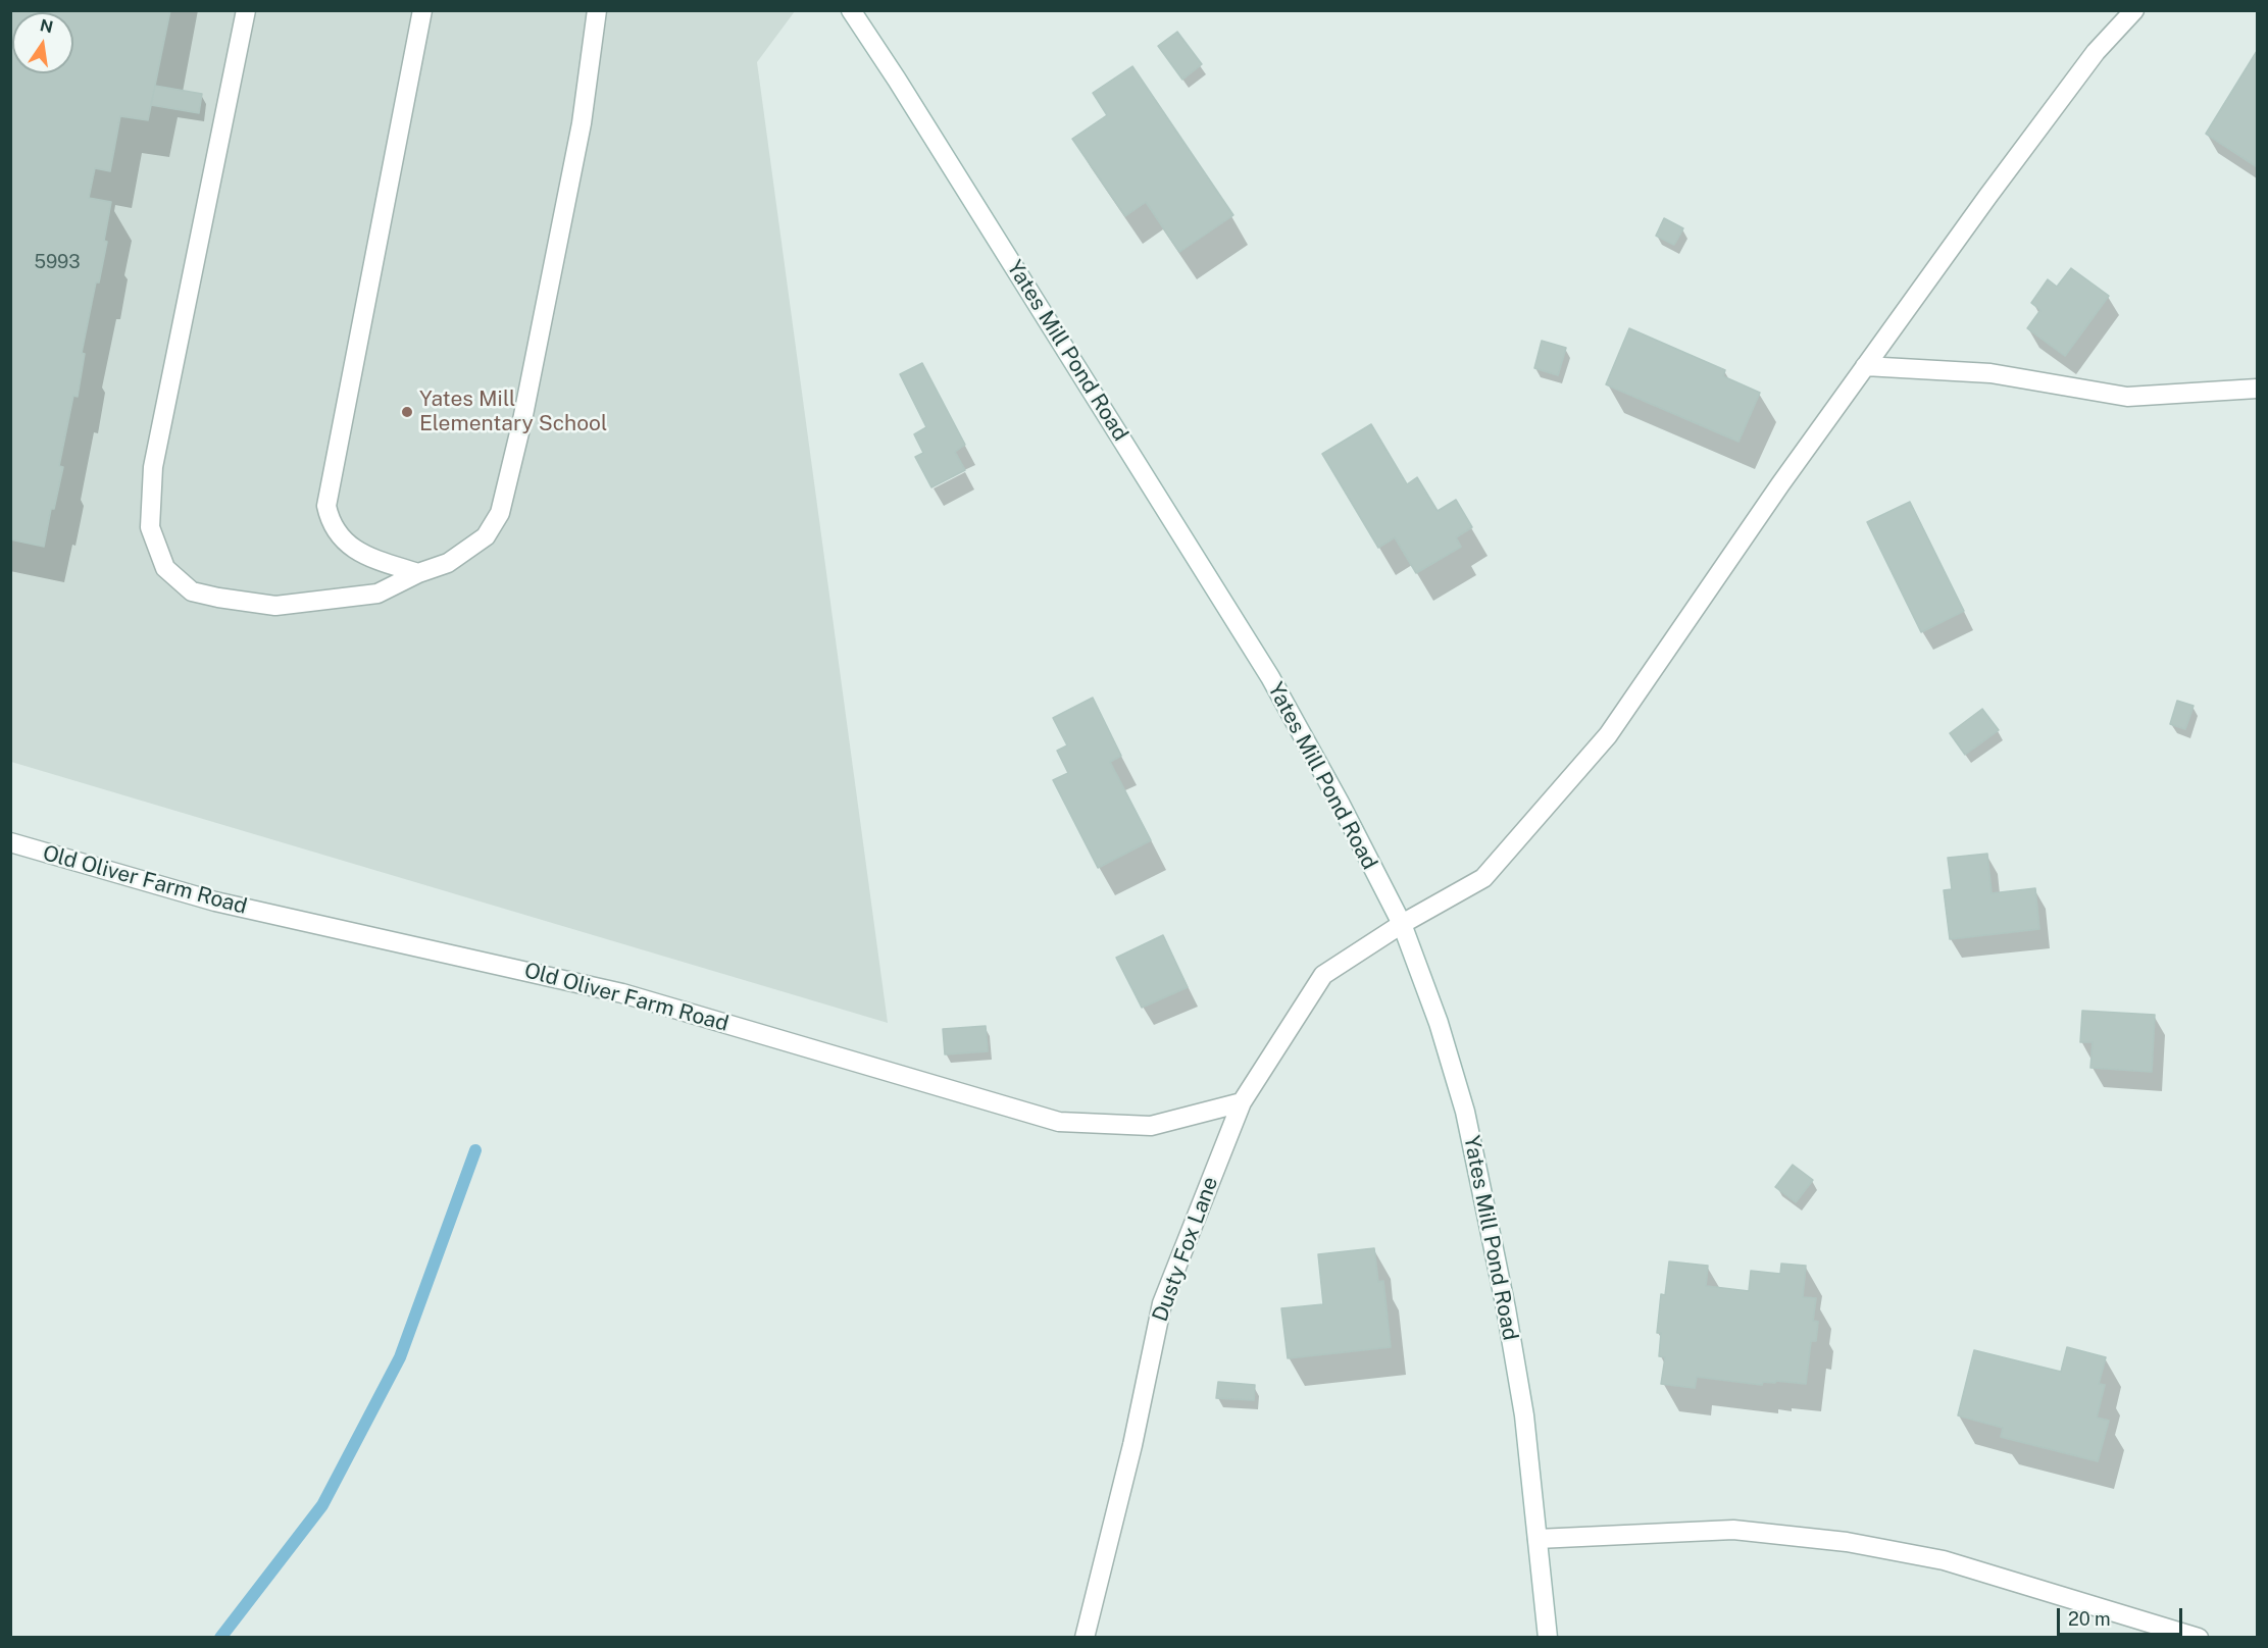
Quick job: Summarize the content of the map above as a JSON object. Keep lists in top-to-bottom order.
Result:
{
  "streets": {
    "street": ["Yates Mill Pond Road", "Old Oliver Farm Road", "Dusty Fox Lane"]
  },
  "crossings": [
    ["Yates Mill Pond Road", "Dusty Fox Lane"],
    ["Old Oliver Farm Road", "Dusty Fox Lane"]
  ],
  "places": ["Yates Mill Elementary School"],
  "house_numbers": ["5993"],
  "scale_bar": "20 m",
  "north": "top"
}
